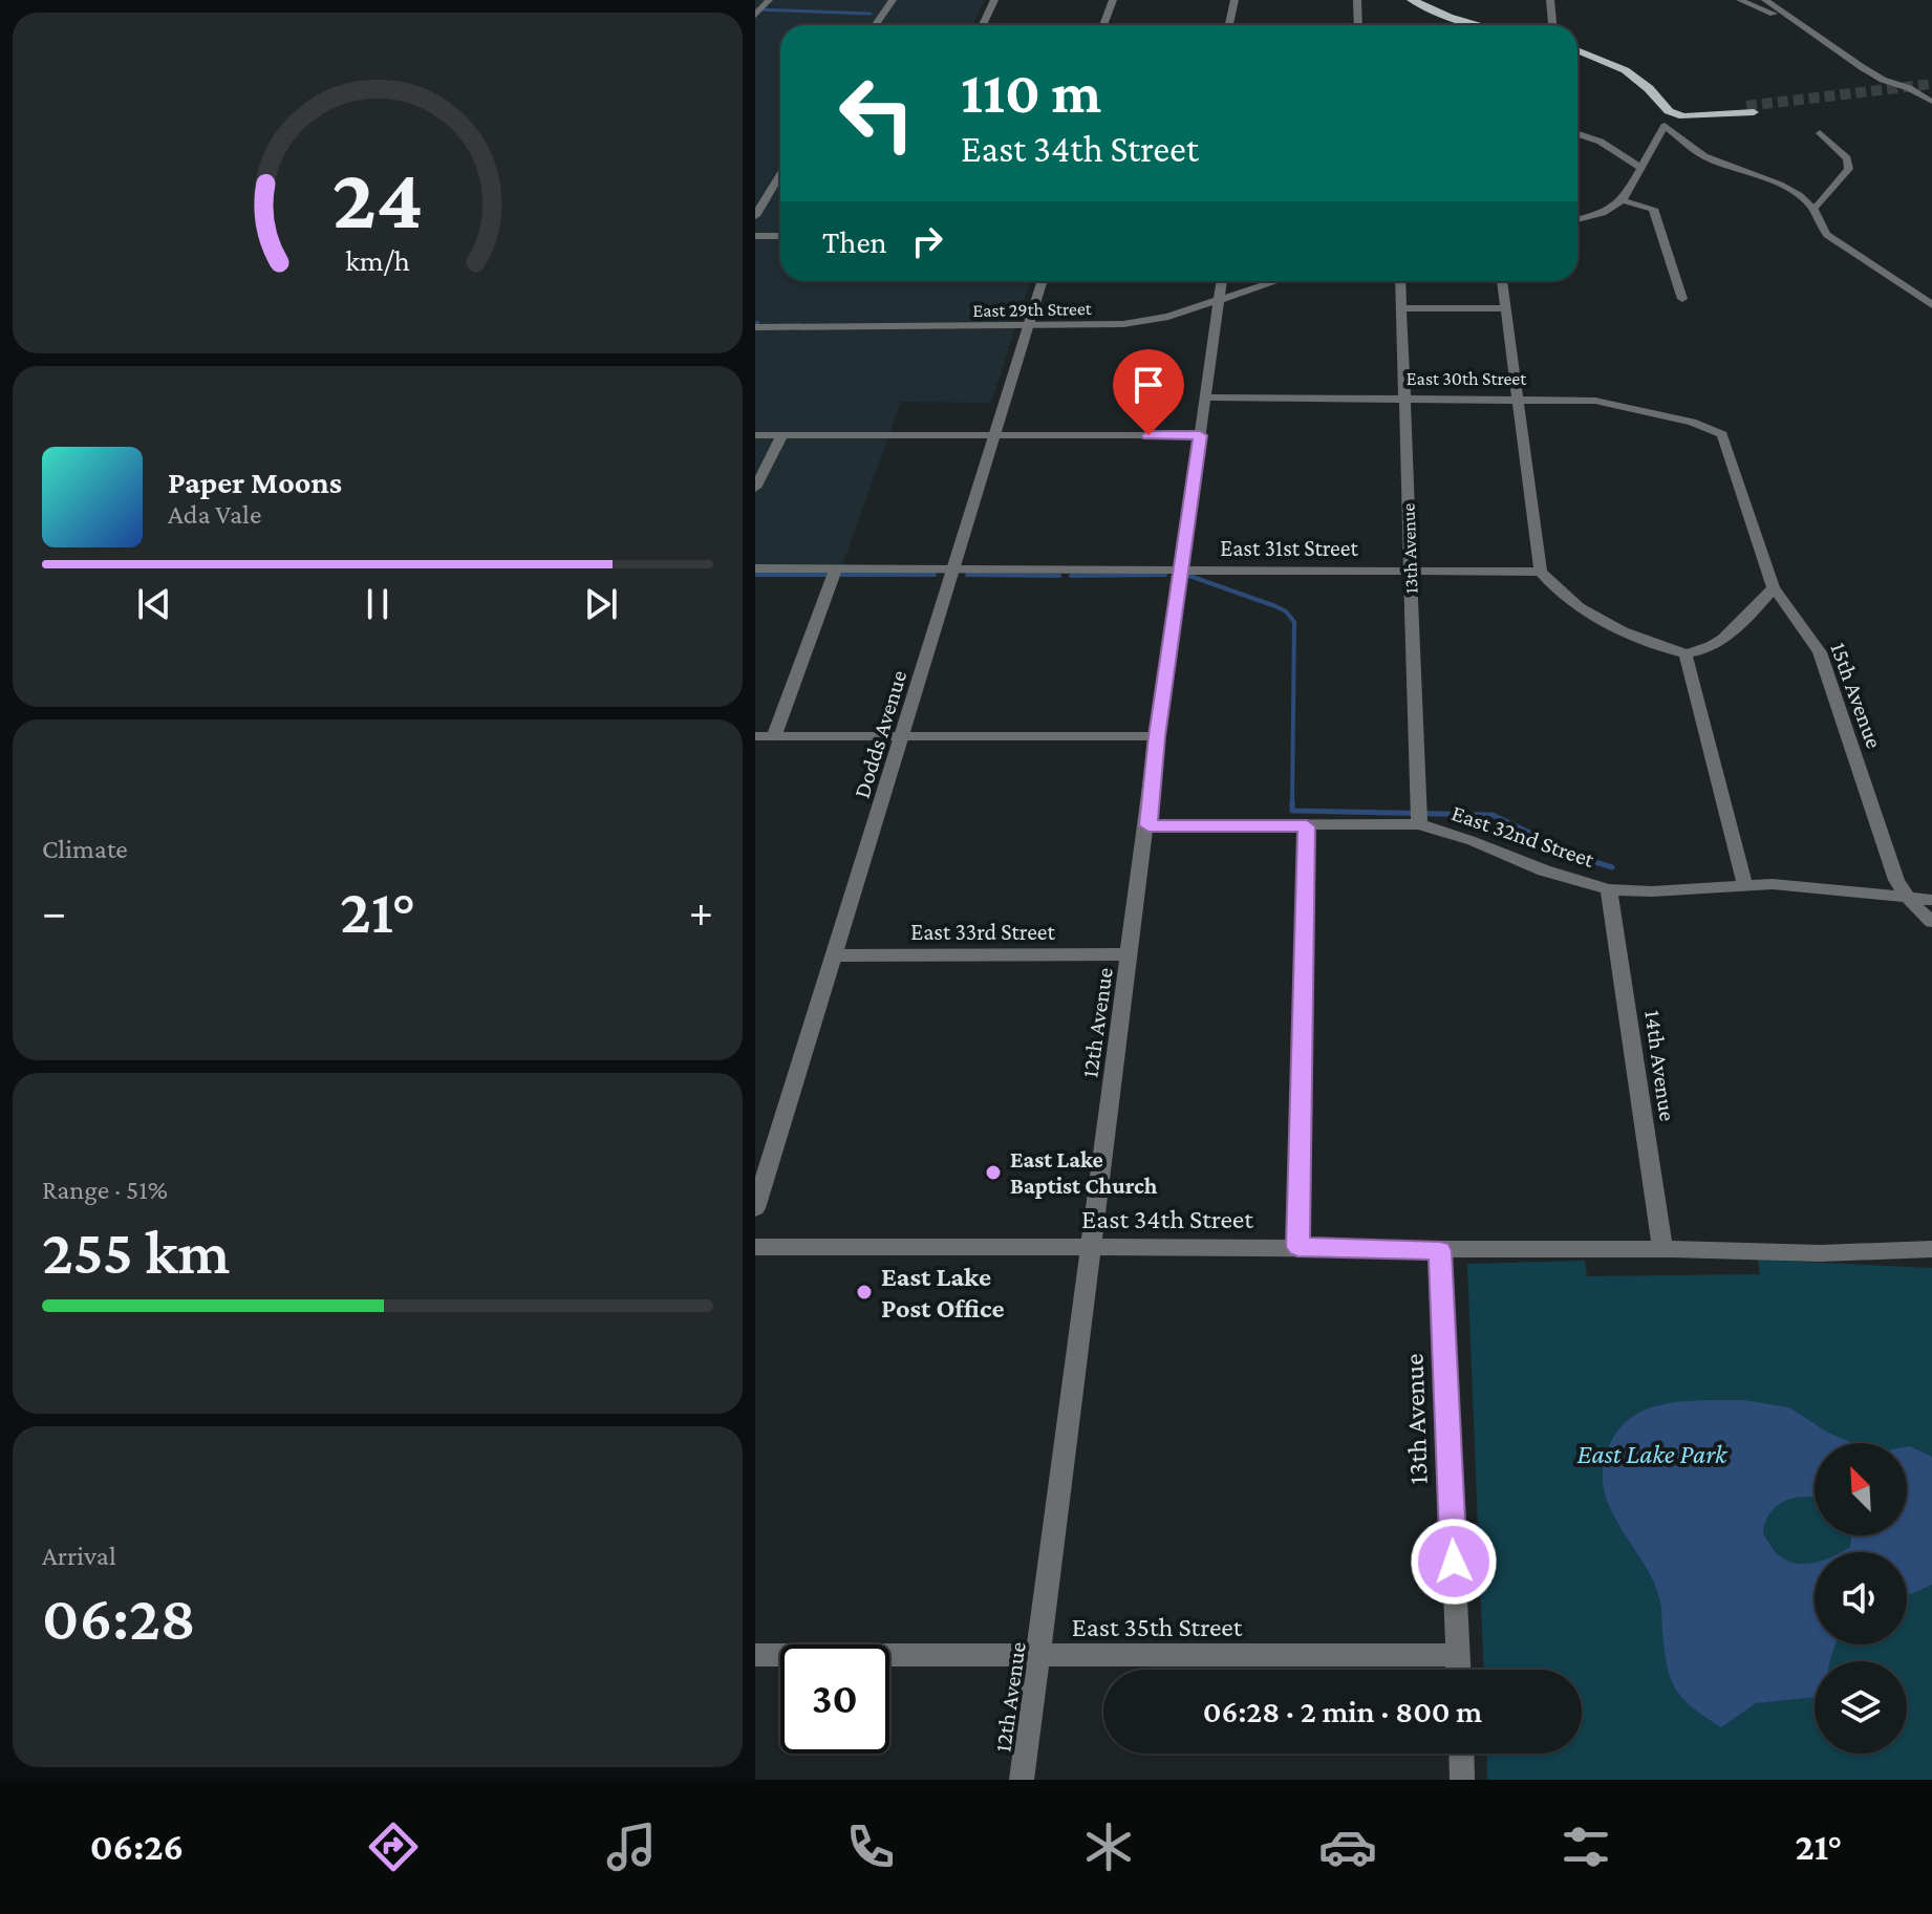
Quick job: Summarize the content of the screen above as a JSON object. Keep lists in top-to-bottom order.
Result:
{
  "streets": {
    "street": [
      "East 29th Street",
      "East 30th Street",
      "East 31st Street",
      "13th Avenue",
      "15th Avenue",
      "Dodds Avenue",
      "East 32nd Street",
      "East 33rd Street",
      "12th Avenue",
      "14th Avenue",
      "East 34th Street",
      "East 35th Street"
    ]
  },
  "crossings": [
    ["East 29th Street", "Dodds Avenue"],
    ["East 29th Street", "12th Avenue"],
    ["East 30th Street", "13th Avenue"],
    ["East 30th Street", "15th Avenue"],
    ["East 30th Street", "12th Avenue"],
    ["East 31st Street", "13th Avenue"],
    ["East 31st Street", "Dodds Avenue"],
    ["East 31st Street", "12th Avenue"],
    ["13th Avenue", "East 32nd Street"],
    ["13th Avenue", "East 34th Street"],
    ["13th Avenue", "East 35th Street"],
    ["15th Avenue", "East 32nd Street"],
    ["Dodds Avenue", "East 33rd Street"],
    ["East 32nd Street", "12th Avenue"],
    ["East 32nd Street", "14th Avenue"],
    ["East 33rd Street", "12th Avenue"],
    ["12th Avenue", "East 34th Street"],
    ["12th Avenue", "East 35th Street"],
    ["14th Avenue", "East 34th Street"]
  ],
  "parks": ["East Lake Park"],
  "places": ["East Lake Baptist Church", "East Lake Post Office"],
  "north": "top left",
  "page": {
    "turn": ["110 m", "East 34th Street"],
    "then": "Then",
    "song": ["Paper Moons", "Ada Vale"],
    "tile": [
      "Climate",
      ["Range · 51%", "255 km"],
      ["Arrival", "06:28"]
    ],
    "heat": ["−", "21°", "+"],
    "limit": "30",
    "trip": "06:28 · 2 min · 800 m",
    "tabs": ["06:26", "21°"],
    "gauge": ["24", "km/h"]
  }
}
